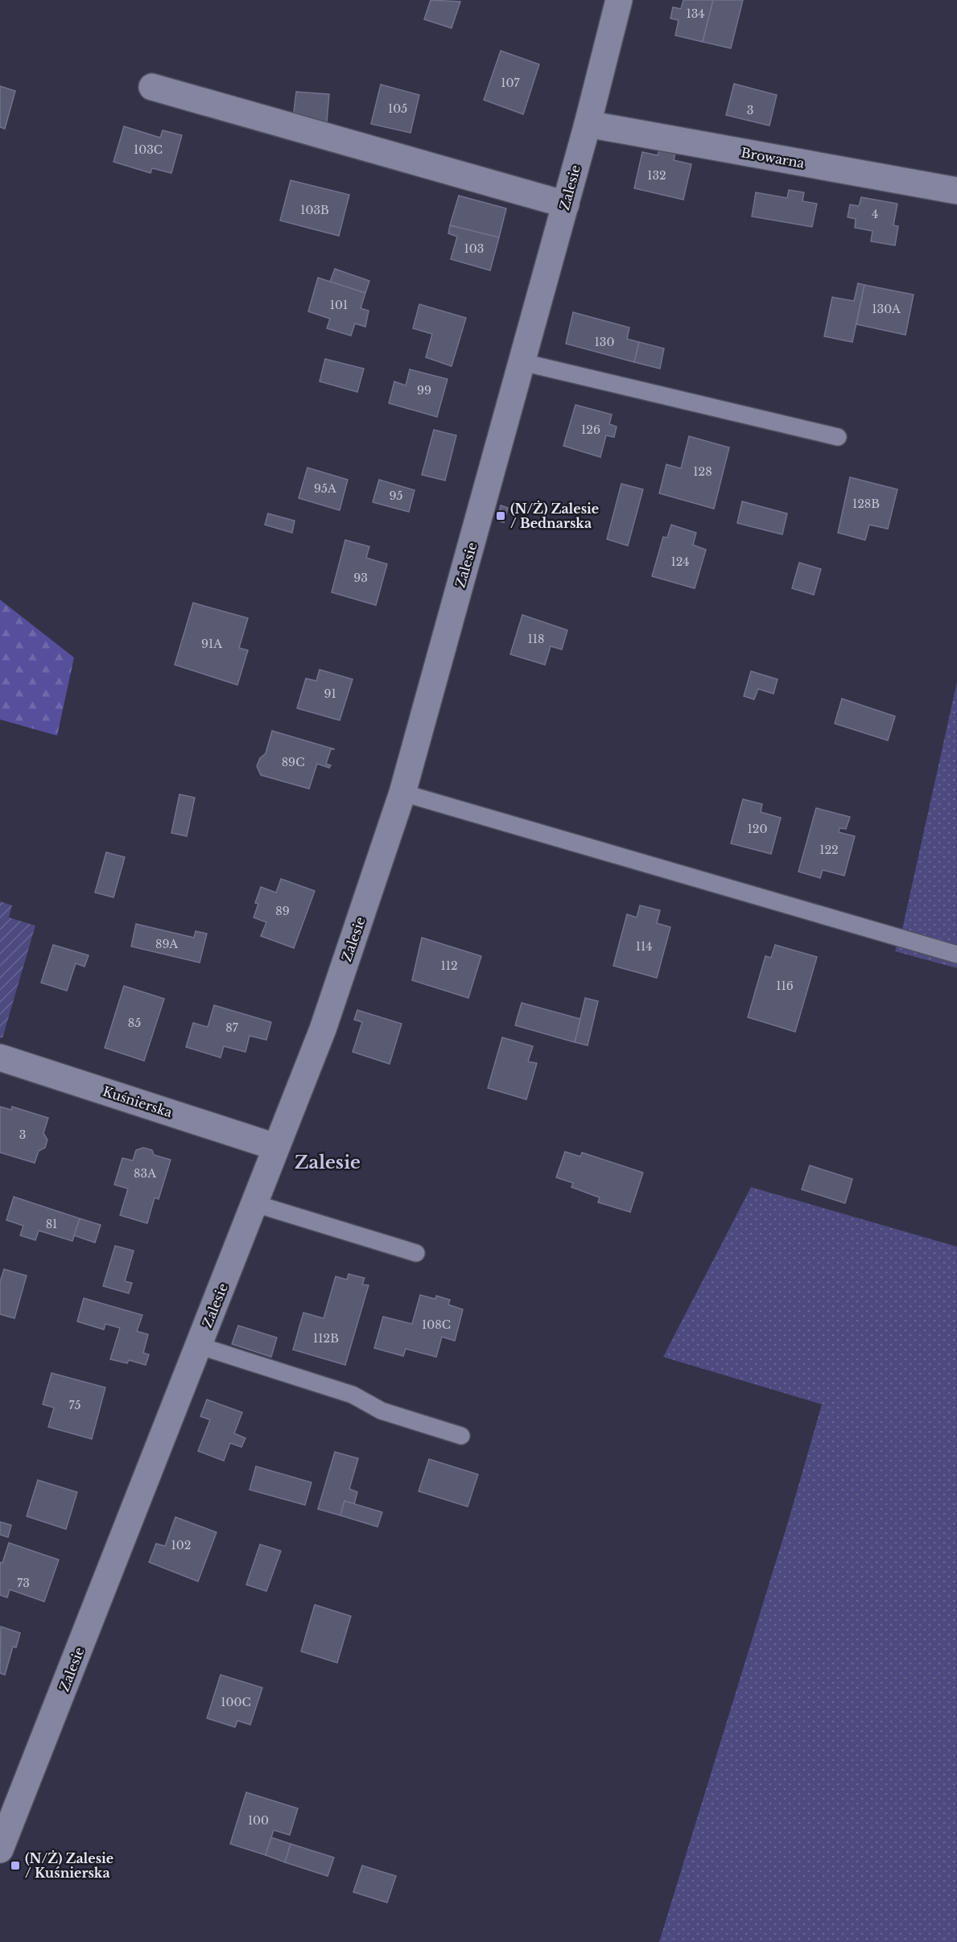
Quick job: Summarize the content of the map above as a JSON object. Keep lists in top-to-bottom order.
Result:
{
  "streets": {
    "street": ["Browarna", "Zalesie", "Kuśnierska"]
  },
  "crossings": [
    ["Browarna", "Zalesie"],
    ["Zalesie", "Kuśnierska"]
  ],
  "districts": ["Zalesie"],
  "places": {
    "transit": ["(N/Ż) Zalesie / Bednarska", "(N/Ż) Zalesie / Kuśnierska"]
  },
  "house_numbers": [
    "134",
    "107",
    "105",
    "3",
    "103C",
    "132",
    "103B",
    "4",
    "103",
    "101",
    "130A",
    "130",
    "99",
    "126",
    "128",
    "95A",
    "95",
    "128B",
    "124",
    "93",
    "118",
    "91A",
    "91",
    "89C",
    "120",
    "122",
    "89",
    "89A",
    "114",
    "112",
    "116",
    "85",
    "87",
    "3",
    "83A",
    "81",
    "108C",
    "112B",
    "75",
    "102",
    "73",
    "100C",
    "100"
  ]
}
